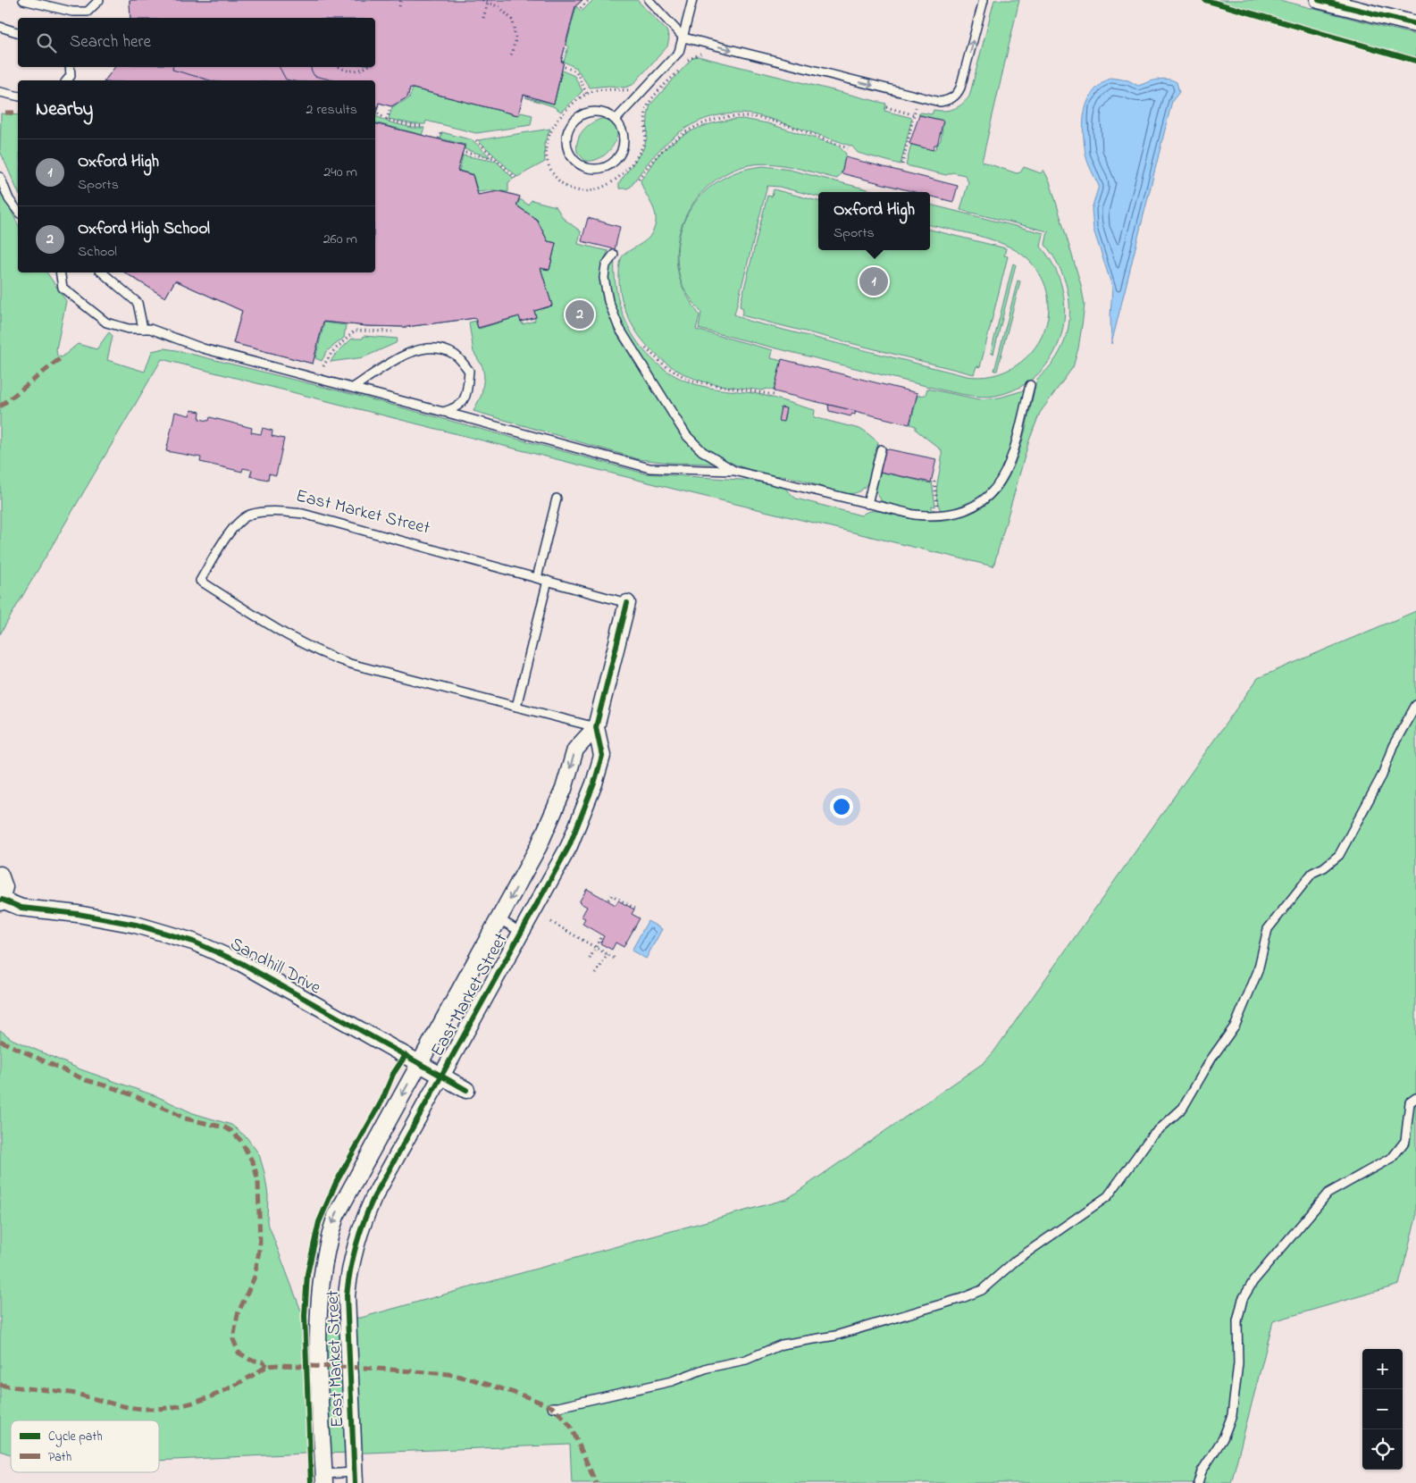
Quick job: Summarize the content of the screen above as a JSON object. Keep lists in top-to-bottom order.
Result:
{
  "streets": {
    "street": ["East Market Street", "Sandhill Drive"]
  },
  "crossings": [
    ["East Market Street", "Sandhill Drive"]
  ],
  "legend": ["Cycle path", "Path"],
  "page": {
    "search": "Search here",
    "heading": ["Nearby", "2 results"],
    "list": [
      {
        "mark": "1",
        "name": "Oxford High",
        "note": "Sports",
        "value": "240 m"
      },
      {
        "mark": "2",
        "name": "Oxford High School",
        "note": "School",
        "value": "260 m"
      }
    ],
    "popup": ["Oxford High", "Sports"],
    "pins": ["1", "2"],
    "map_buttons": ["+", "−"]
  }
}
